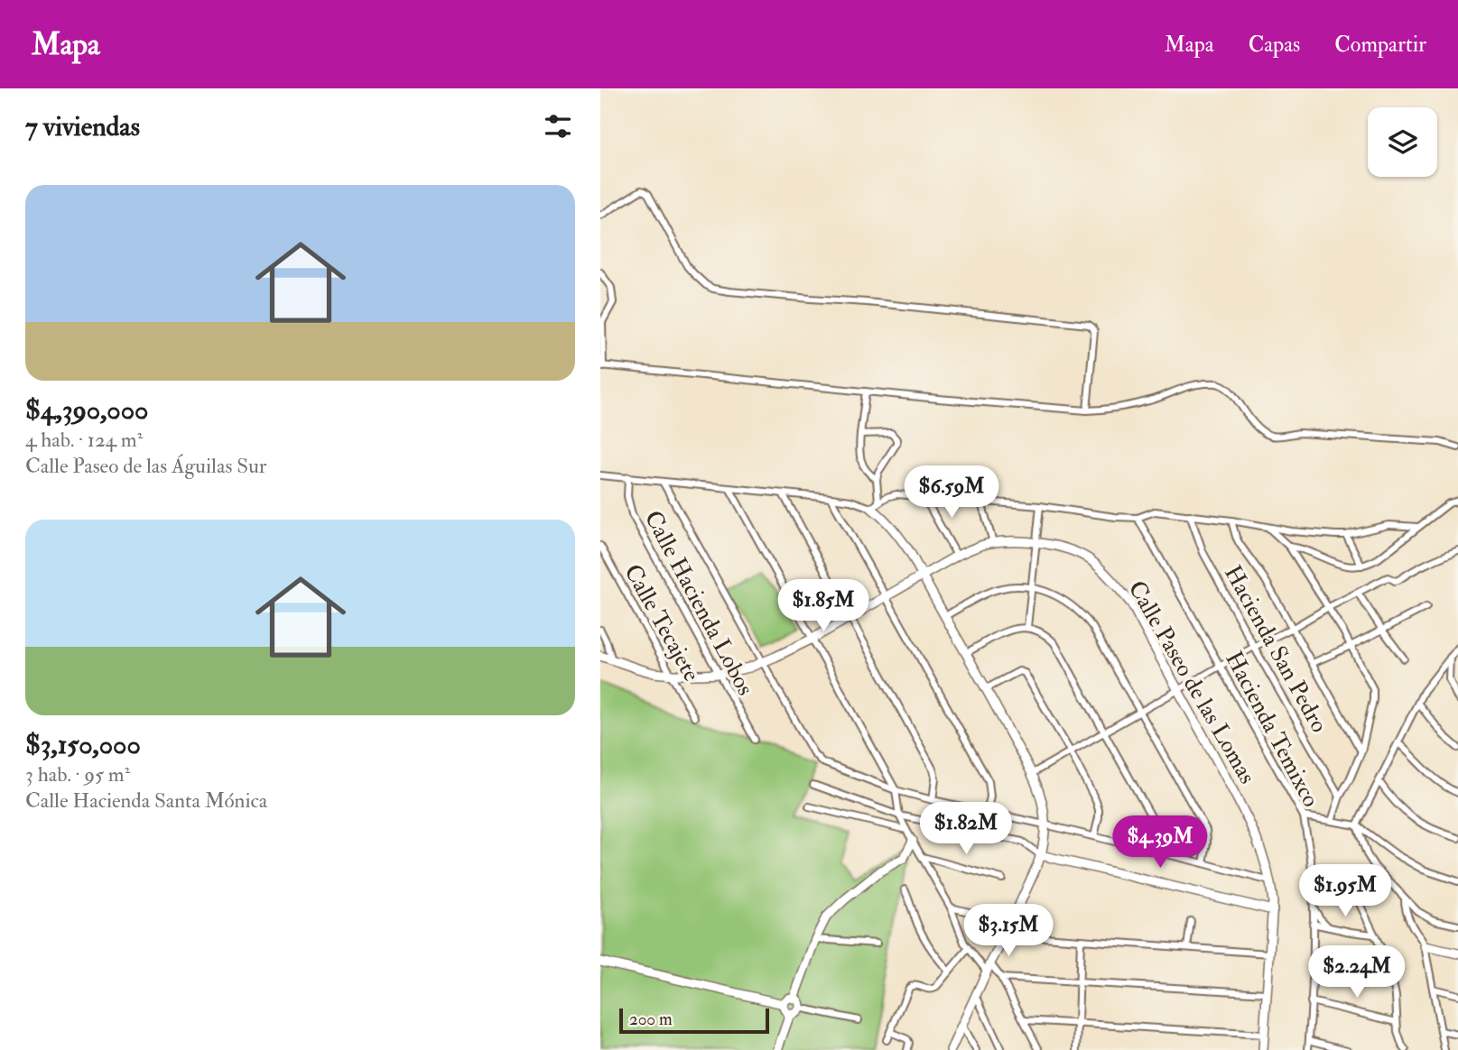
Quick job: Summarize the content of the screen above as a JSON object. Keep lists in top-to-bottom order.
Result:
{
  "streets": {
    "street": [
      "Calle Hacienda Lobos",
      "Calle Tecajete",
      "Hacienda San Pedro",
      "Calle Paseo de las Lomas",
      "Hacienda Temixco"
    ]
  },
  "crossings": [
    ["Calle Hacienda Lobos", "Calle Paseo de las Lomas"],
    ["Calle Tecajete", "Calle Paseo de las Lomas"]
  ],
  "scale_bar": "200 m",
  "page": {
    "header": "Mapa",
    "nav": ["Mapa", "Capas", "Compartir"],
    "heading": "7 viviendas",
    "list": [
      {
        "name": "$4,390,000",
        "note": "4 hab. · 124 m² · Calle Paseo de las Águilas Sur"
      },
      {
        "name": "$3,150,000",
        "note": "3 hab. · 95 m² · Calle Hacienda Santa Mónica"
      }
    ],
    "price": [
      "$6.59M",
      "$1.85M",
      "$1.82M",
      "$4.39M",
      "$1.95M",
      "$3.15M",
      "$2.24M"
    ],
    "scale": "200 m"
  }
}
